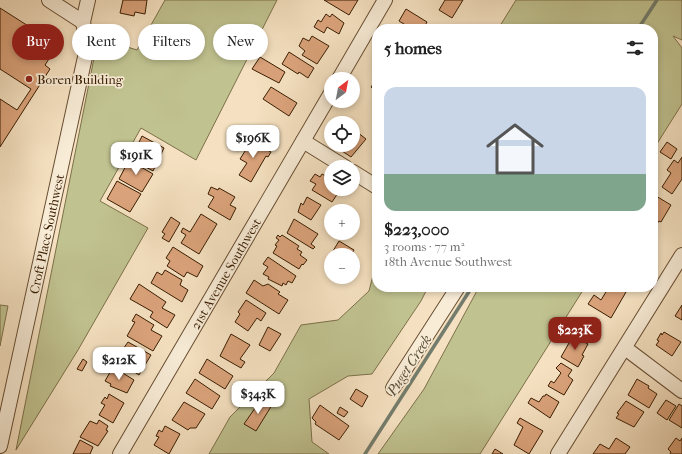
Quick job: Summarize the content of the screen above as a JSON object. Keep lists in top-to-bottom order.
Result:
{
  "streets": {
    "street": ["Croft Place Southwest", "21st Avenue Southwest"]
  },
  "water": ["Puget Creek"],
  "places": ["Boren Building"],
  "north": "top right",
  "page": {
    "chip": [
      "Buy",
      "Rent",
      "Filters",
      "New"
    ],
    "heading": "5 homes",
    "map_buttons": ["+", "−"],
    "list": [
      {
        "name": "$223,000",
        "note": "3 rooms · 77 m² · 18th Avenue Southwest"
      }
    ],
    "price": [
      "$196K",
      "$191K",
      "$223K",
      "$212K",
      "$343K"
    ]
  }
}
